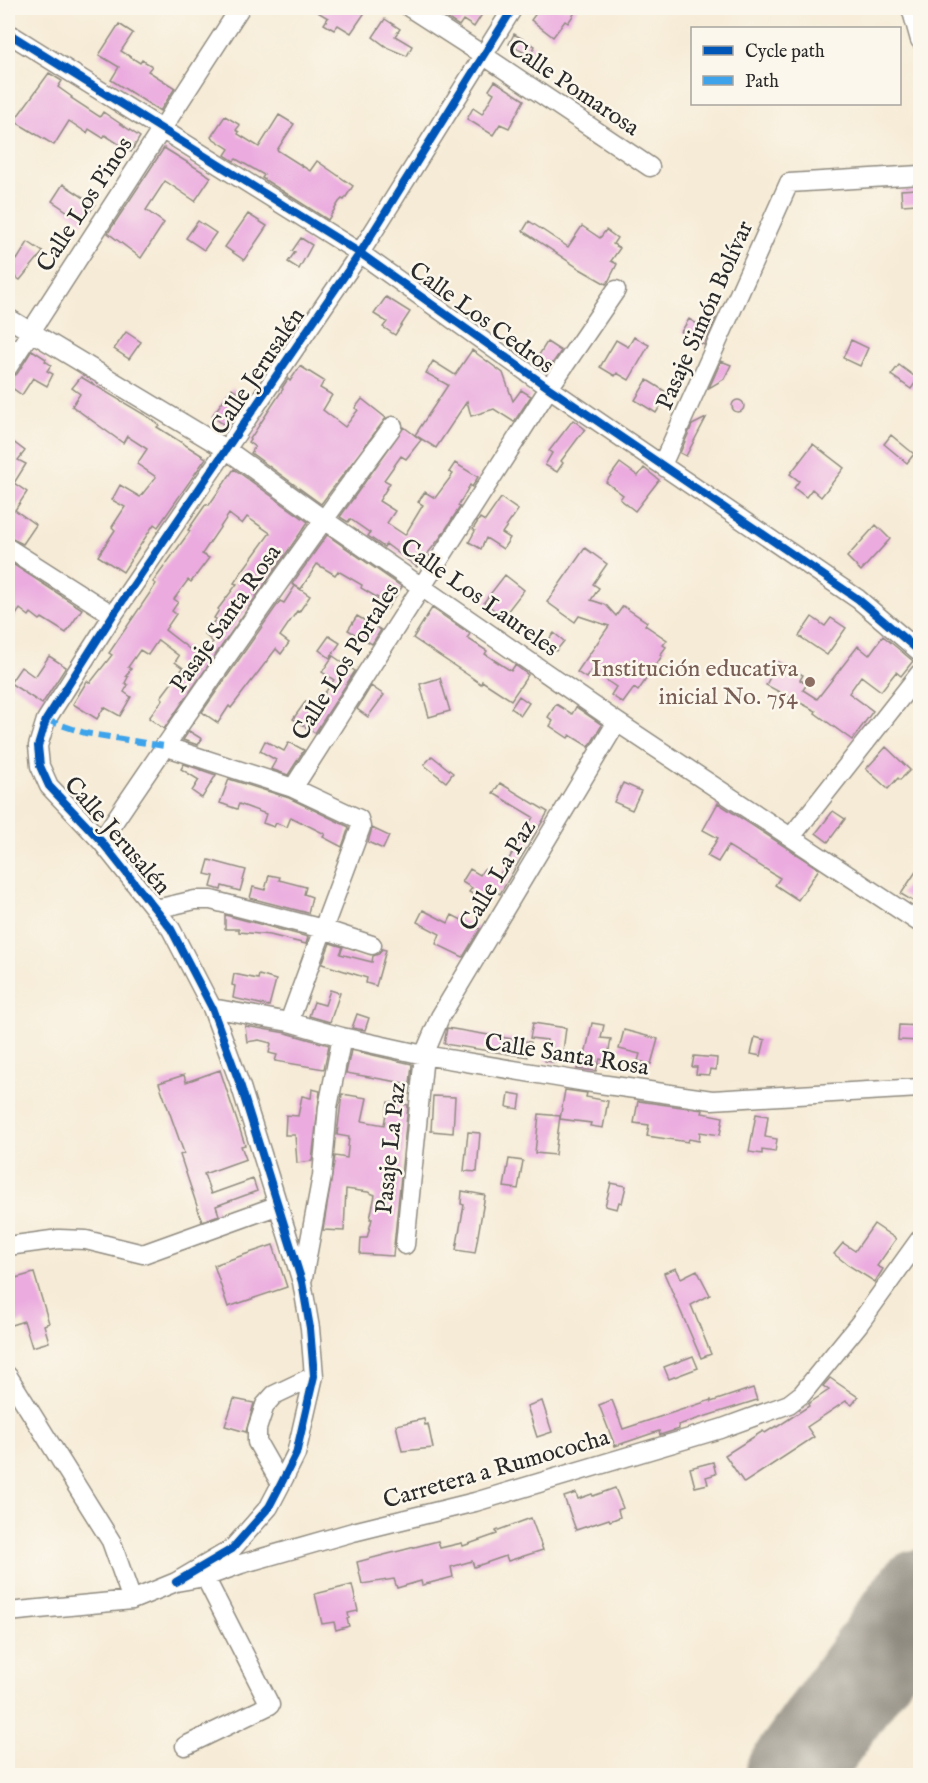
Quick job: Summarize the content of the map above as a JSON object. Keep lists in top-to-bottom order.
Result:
{
  "streets": {
    "street": [
      "Calle Pomarosa",
      "Calle Los Pinos",
      "Pasaje Simón Bolívar",
      "Calle Los Cedros",
      "Calle Jerusalén",
      "Calle Los Laureles",
      "Pasaje Santa Rosa",
      "Calle Los Portales",
      "Calle La Paz",
      "Calle Santa Rosa",
      "Pasaje La Paz",
      "Carretera a Rumococha"
    ]
  },
  "crossings": [
    ["Calle Pomarosa", "Calle Jerusalén"],
    ["Calle Los Pinos", "Calle Los Cedros"],
    ["Calle Los Pinos", "Calle Los Laureles"],
    ["Pasaje Simón Bolívar", "Calle Los Cedros"],
    ["Calle Los Cedros", "Calle Jerusalén"],
    ["Calle Los Cedros", "Calle Los Portales"],
    ["Calle Jerusalén", "Calle Los Laureles"],
    ["Calle Jerusalén", "Pasaje Santa Rosa"],
    ["Calle Jerusalén", "Calle Santa Rosa"],
    ["Calle Jerusalén", "Carretera a Rumococha"],
    ["Calle Los Laureles", "Pasaje Santa Rosa"],
    ["Calle Los Laureles", "Calle Los Portales"],
    ["Calle Los Laureles", "Calle La Paz"],
    ["Calle La Paz", "Calle Santa Rosa"],
    ["Calle La Paz", "Pasaje La Paz"],
    ["Calle Santa Rosa", "Pasaje La Paz"]
  ],
  "places": ["Institución educativa inicial No. 754"],
  "legend": ["Cycle path", "Path"]
}
